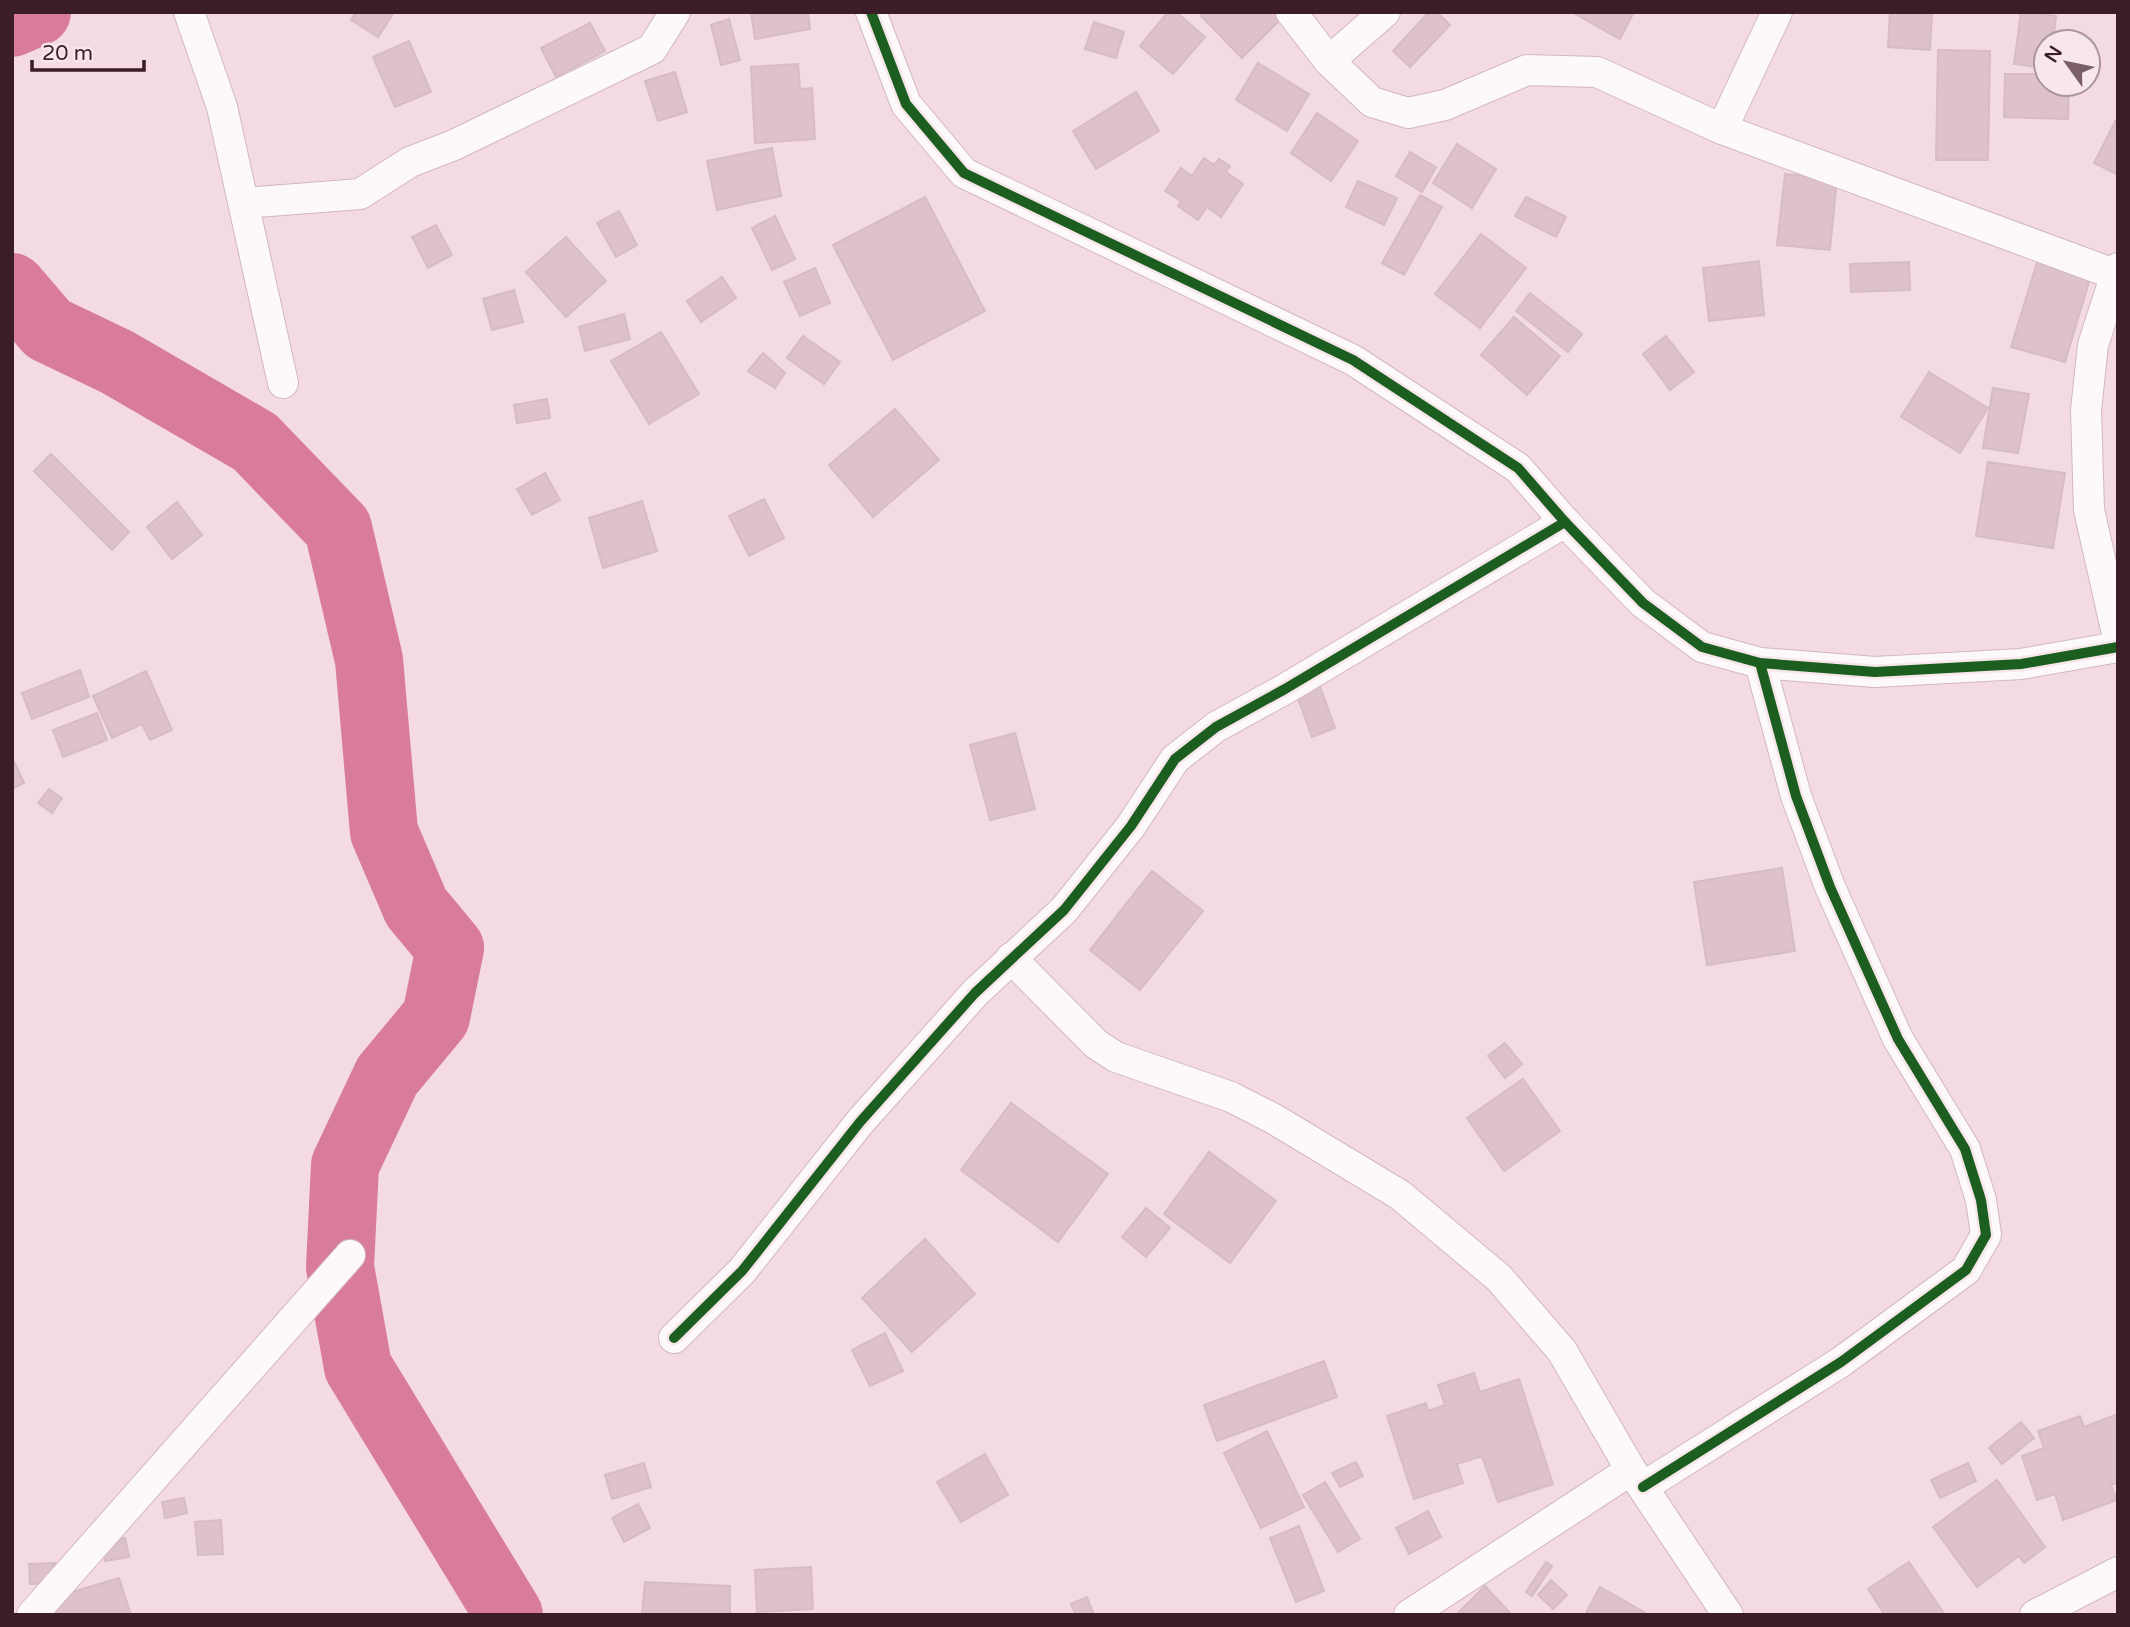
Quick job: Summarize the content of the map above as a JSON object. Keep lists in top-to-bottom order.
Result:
{
  "scale_bar": "20 m",
  "north": "top left"
}
